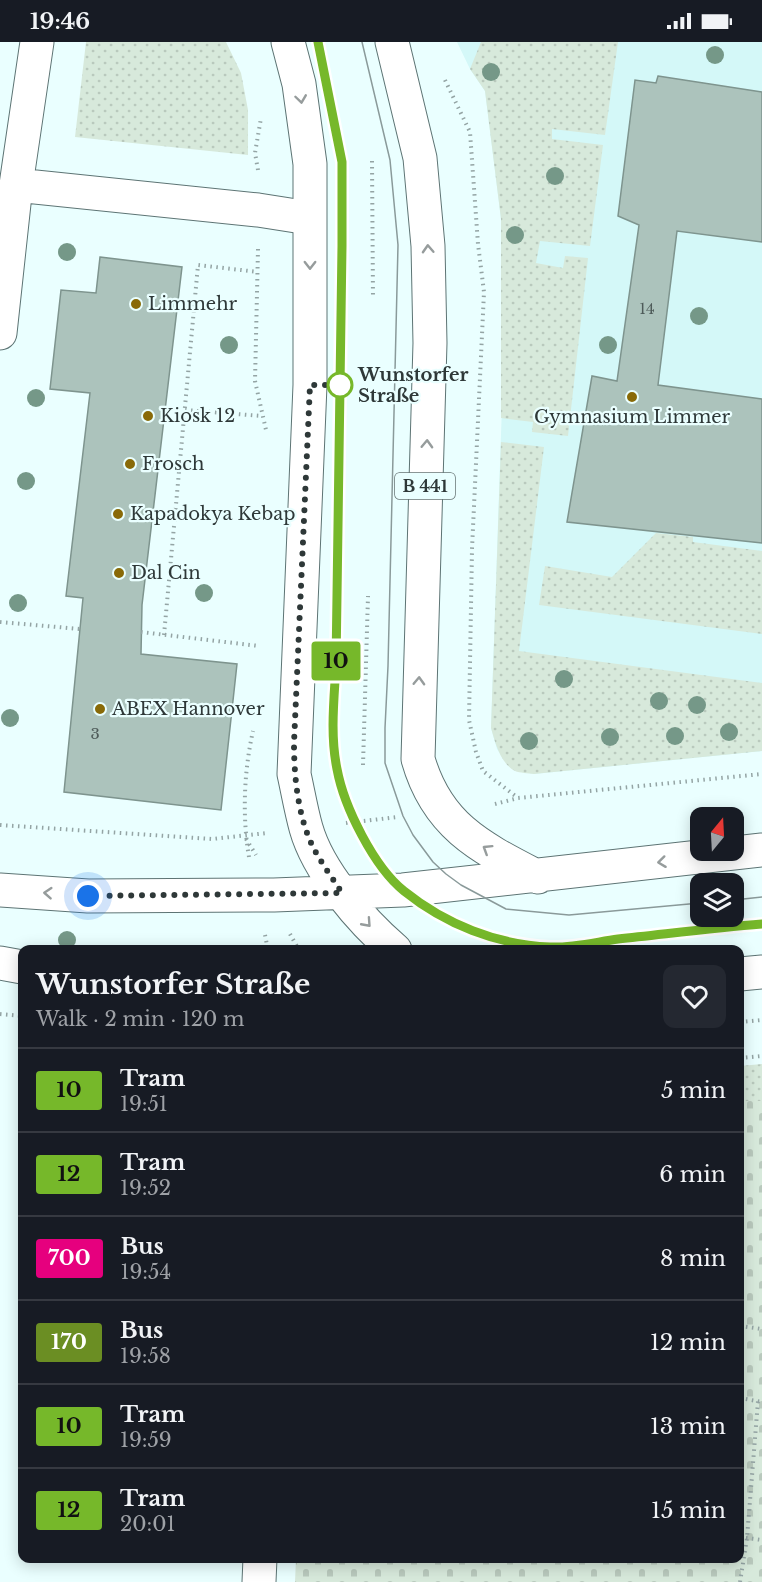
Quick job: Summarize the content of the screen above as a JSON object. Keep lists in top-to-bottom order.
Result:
{
  "streets": {
    "main road": ["B 441"]
  },
  "places": [
    "Limmehr",
    "Wunstorfer Straße",
    "Gymnasium Limmer",
    "Kiosk 12",
    "Frosch",
    "Kapadokya Kebap",
    "Dal Cin",
    "ABEX Hannover"
  ],
  "lines": ["tram line 10"],
  "house_numbers": ["14", "3"],
  "north": "top",
  "page": {
    "status": "19:46",
    "on_map": "10",
    "heading": ["Wunstorfer Straße", "Walk · 2 min · 120 m"],
    "list": [
      {
        "mark": "10",
        "name": "Tram",
        "note": "19:51",
        "value": "5 min"
      },
      {
        "mark": "12",
        "name": "Tram",
        "note": "19:52",
        "value": "6 min"
      },
      {
        "mark": "700",
        "name": "Bus",
        "note": "19:54",
        "value": "8 min"
      },
      {
        "mark": "170",
        "name": "Bus",
        "note": "19:58",
        "value": "12 min"
      },
      {
        "mark": "10",
        "name": "Tram",
        "note": "19:59",
        "value": "13 min"
      },
      {
        "mark": "12",
        "name": "Tram",
        "note": "20:01",
        "value": "15 min"
      }
    ]
  }
}
